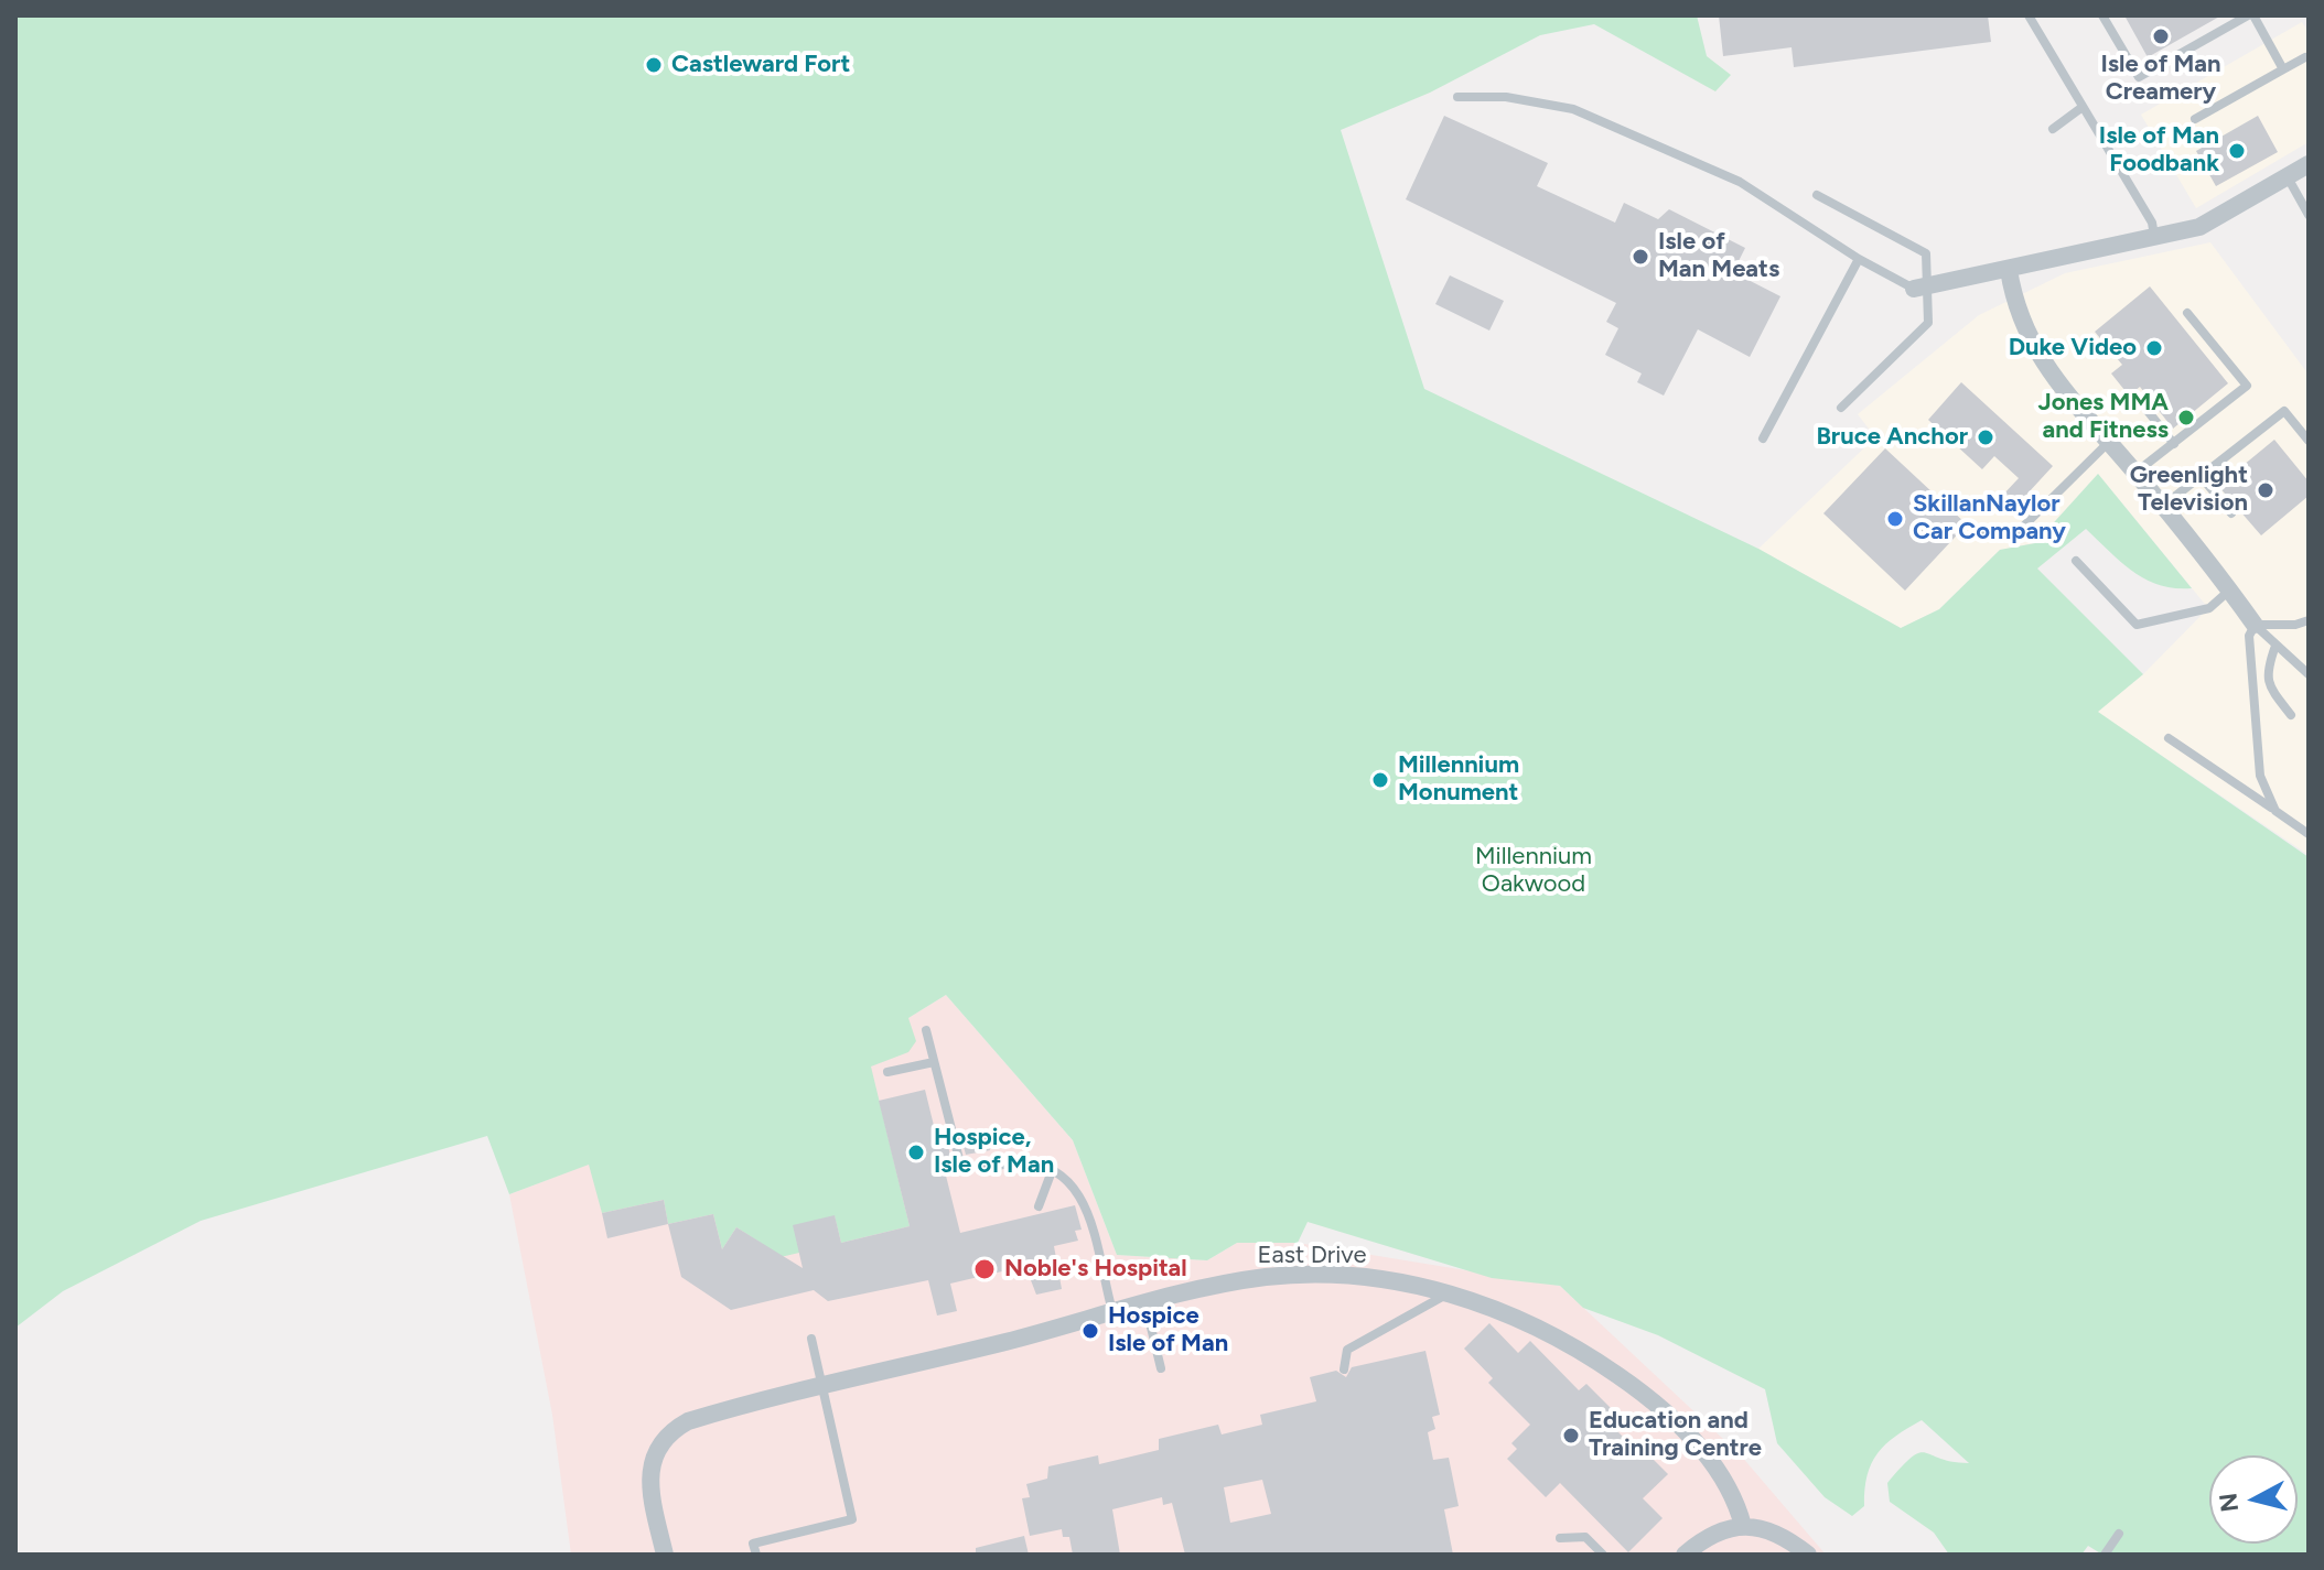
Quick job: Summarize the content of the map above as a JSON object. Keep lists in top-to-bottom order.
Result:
{
  "streets": {
    "street": ["East Drive"]
  },
  "parks": ["Millennium Oakwood"],
  "places": [
    "Isle of Man Creamery",
    "Castleward Fort",
    "Isle of Man Foodbank",
    "Isle of Man Meats",
    "Duke Video",
    "Jones MMA and Fitness",
    "Bruce Anchor",
    "Greenlight Television",
    "SkillanNaylor Car Company",
    "Millennium Monument",
    "Hospice, Isle of Man",
    "Noble's Hospital",
    "Hospice Isle of Man",
    "Education and Training Centre"
  ],
  "north": "left"
}
